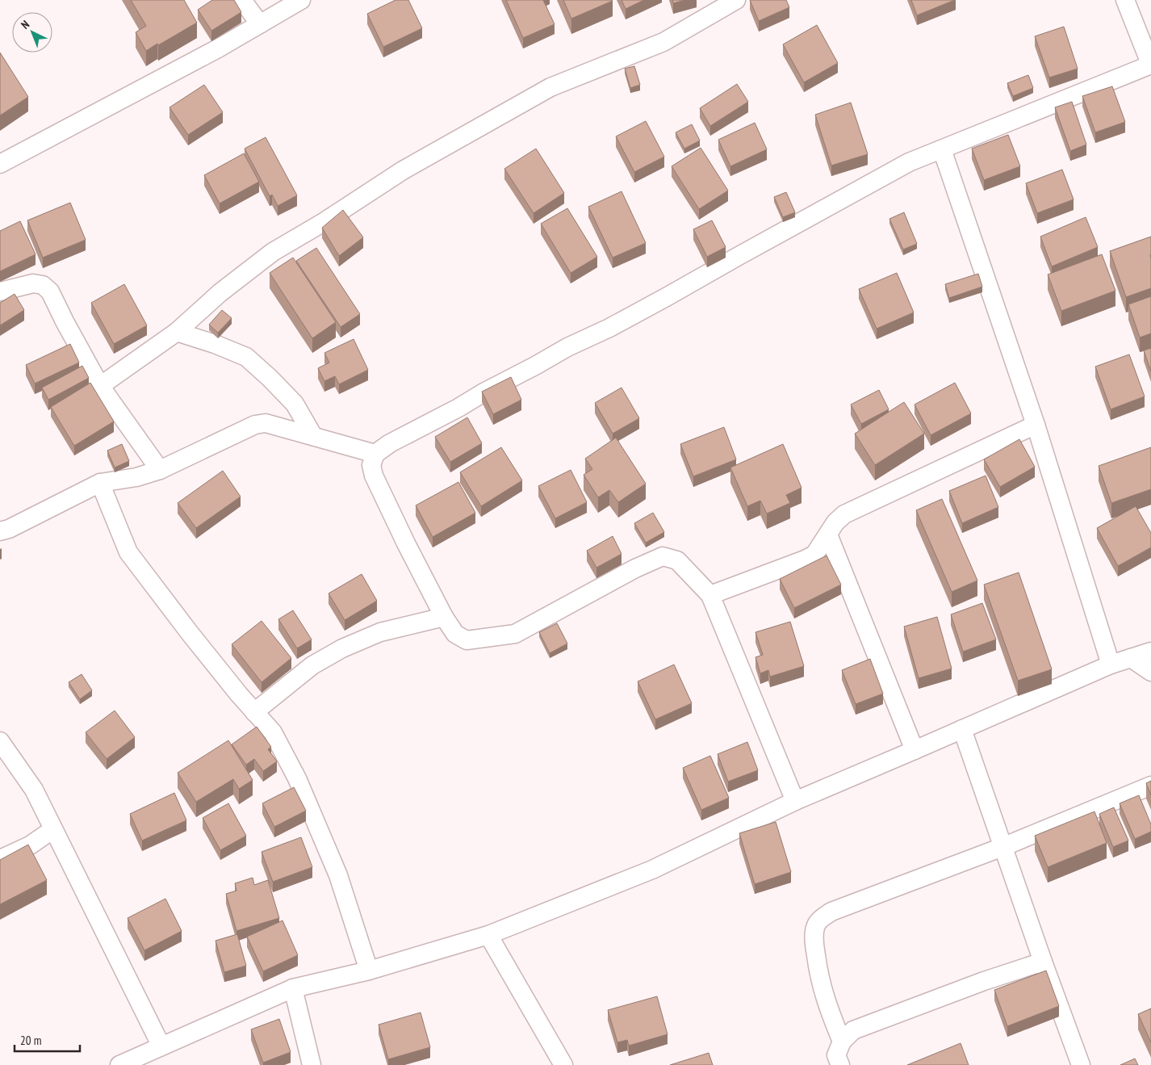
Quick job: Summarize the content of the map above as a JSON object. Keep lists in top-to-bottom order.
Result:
{
  "scale_bar": "20 m",
  "north": "top left"
}
